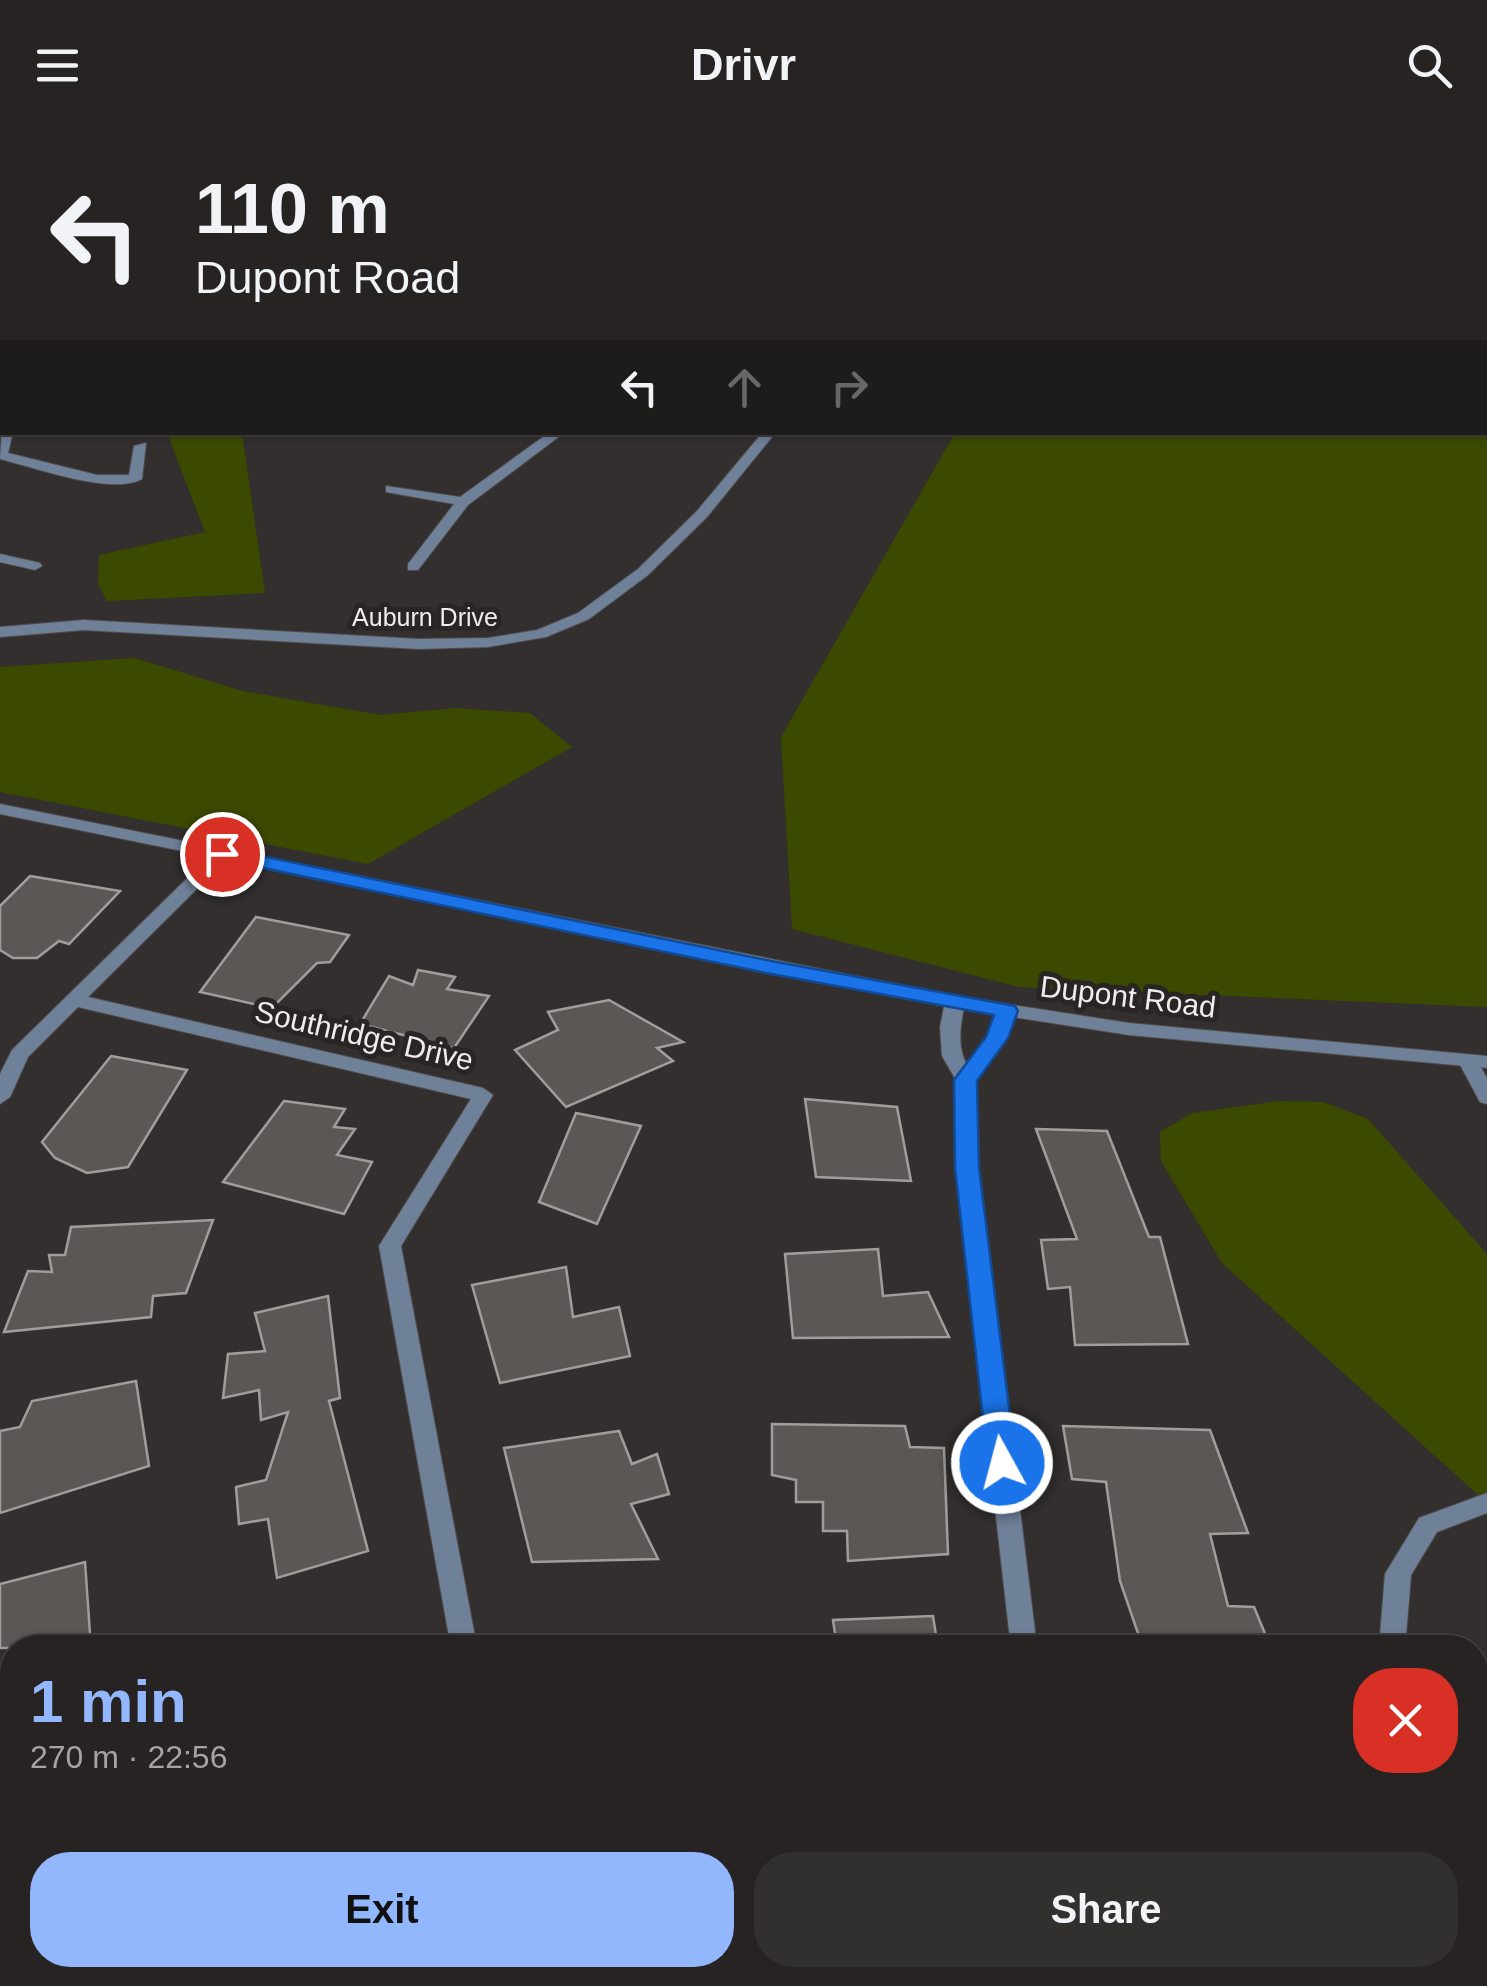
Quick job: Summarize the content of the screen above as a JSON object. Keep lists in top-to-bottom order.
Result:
{
  "streets": {
    "street": ["Auburn Drive", "Dupont Road", "Southridge Drive"]
  },
  "page": {
    "header": "Drivr",
    "turn": ["110 m", "Dupont Road"],
    "heading": ["1 min", "270 m · 22:56"],
    "buttons": ["Exit", "Share"]
  }
}
